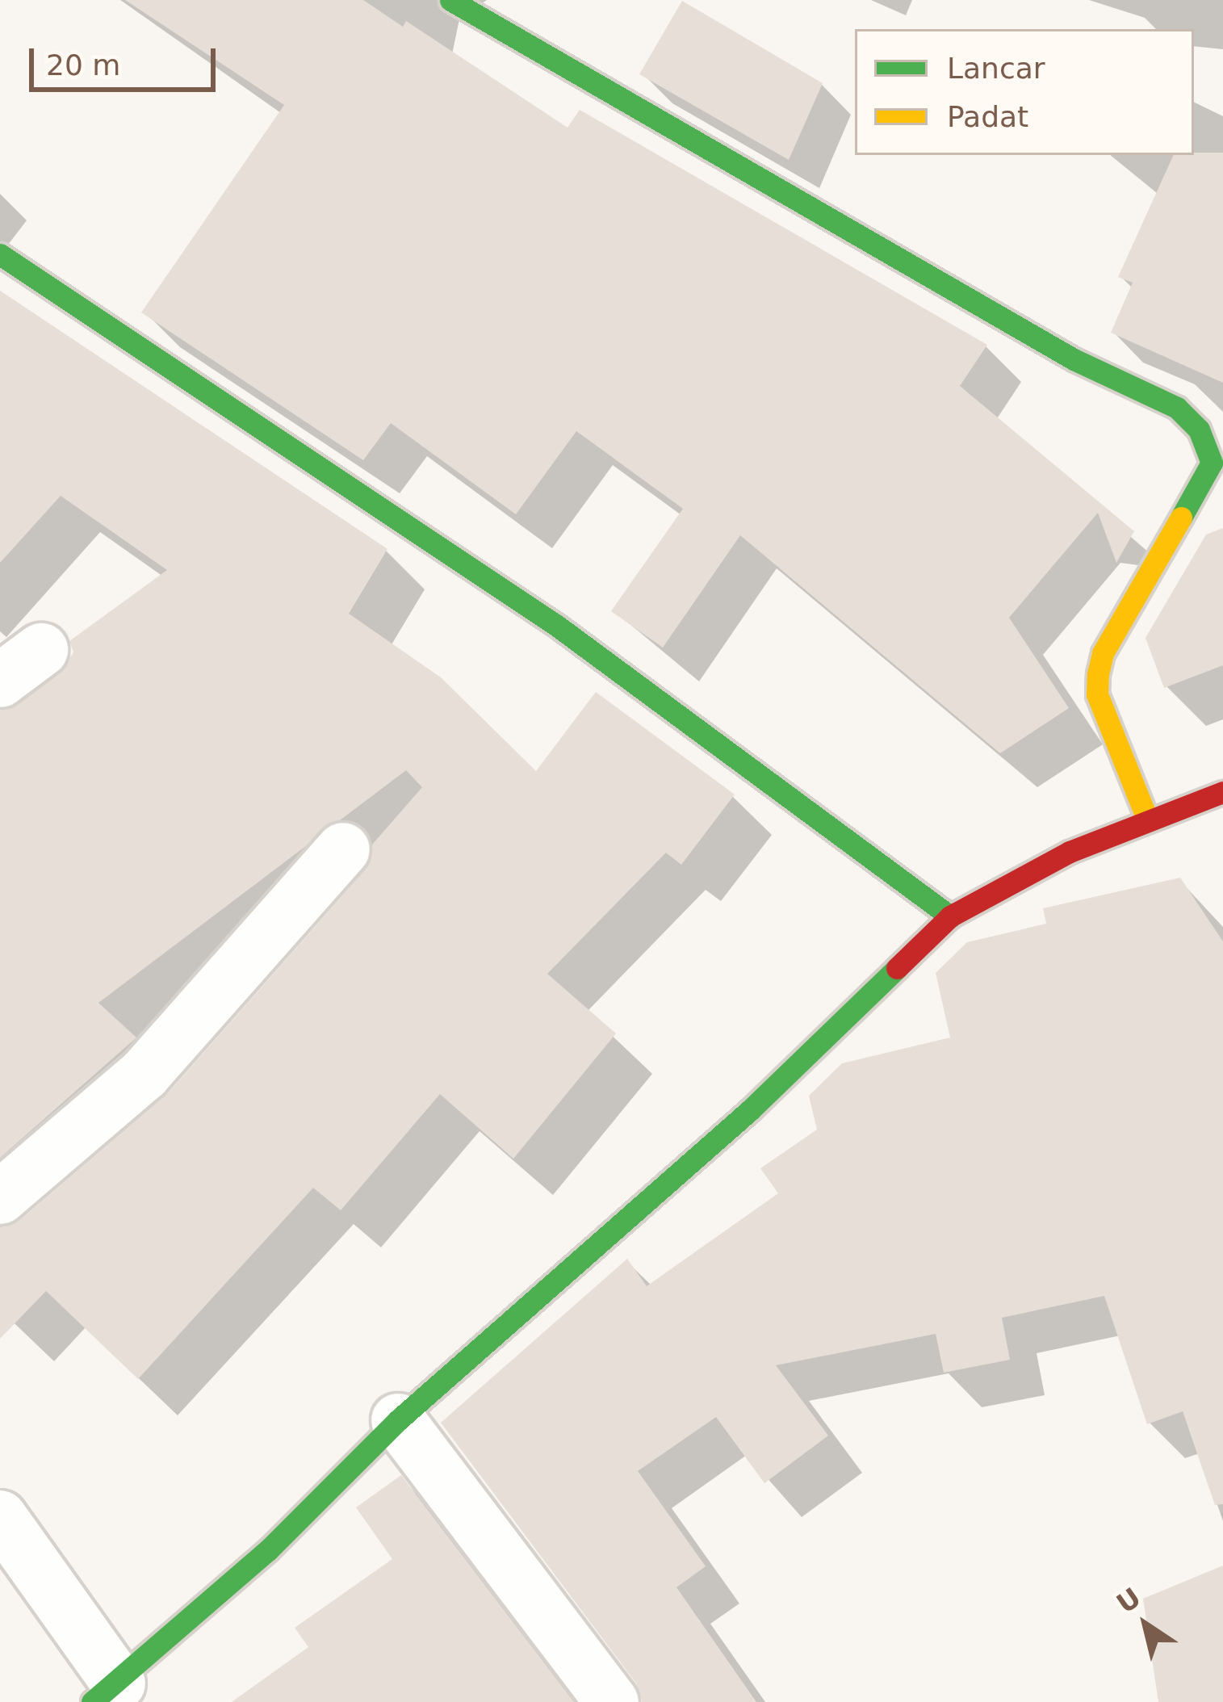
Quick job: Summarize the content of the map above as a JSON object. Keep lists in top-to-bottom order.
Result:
{
  "legend": ["Lancar", "Padat"],
  "scale_bar": "20 m",
  "north": "top left"
}
